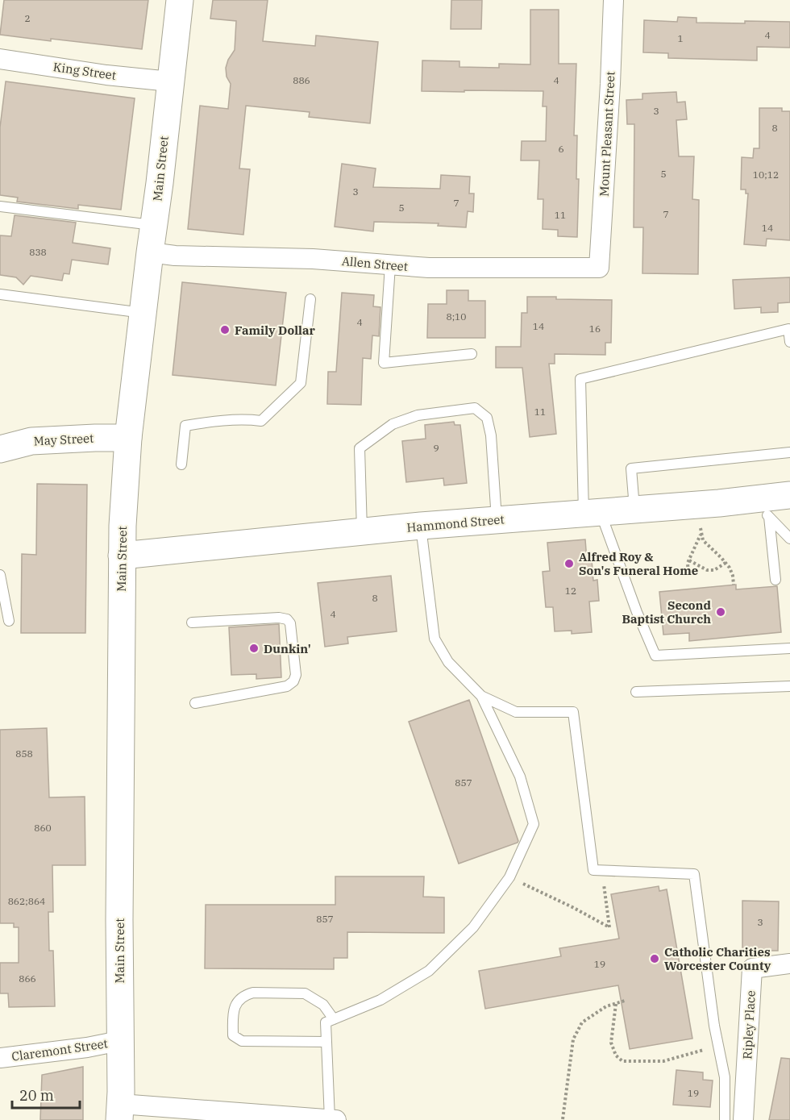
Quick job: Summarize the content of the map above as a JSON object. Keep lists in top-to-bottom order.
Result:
{
  "streets": {
    "main road": ["Main Street", "May Street", "Hammond Street"],
    "street": [
      "King Street",
      "Mount Pleasant Street",
      "Allen Street",
      "Ripley Place",
      "Claremont Street"
    ]
  },
  "crossings": [
    ["King Street", "Main Street"],
    ["Mount Pleasant Street", "Allen Street"],
    ["Main Street", "Allen Street"],
    ["Main Street", "May Street"],
    ["Main Street", "Hammond Street"],
    ["Main Street", "Claremont Street"]
  ],
  "places": [
    "Family Dollar",
    "Alfred Roy & Son's Funeral Home",
    "Second Baptist Church",
    "Dunkin'",
    "Catholic Charities Worcester County"
  ],
  "house_numbers": [
    "2",
    "4",
    "1",
    "886",
    "4",
    "3",
    "8",
    "6",
    "5",
    "10;12",
    "3",
    "7",
    "5",
    "7",
    "11",
    "14",
    "838",
    "8;10",
    "4",
    "14",
    "16",
    "11",
    "9",
    "12",
    "8",
    "4",
    "858",
    "857",
    "860",
    "862;864",
    "857",
    "3",
    "19",
    "866",
    "19"
  ],
  "scale_bar": "20 m"
}
